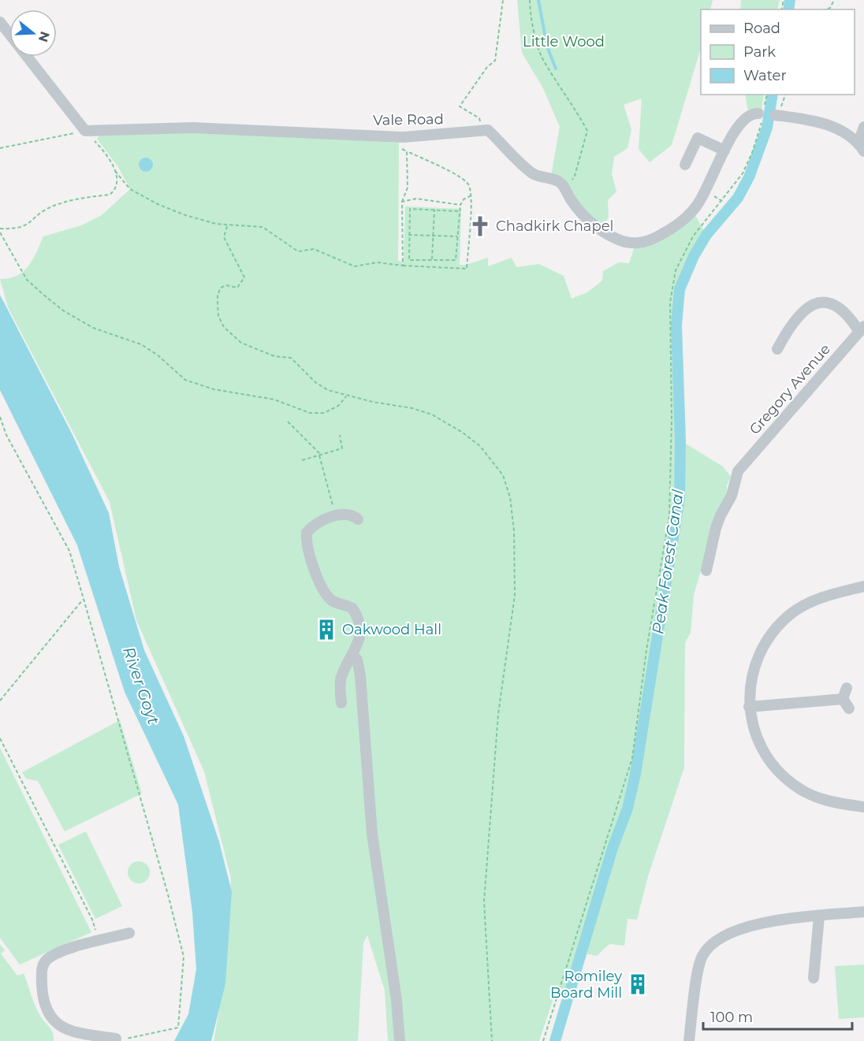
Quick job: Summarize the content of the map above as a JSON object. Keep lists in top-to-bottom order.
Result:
{
  "streets": {
    "street": ["Vale Road", "Gregory Avenue"]
  },
  "water": ["Peak Forest Canal", "River Goyt"],
  "parks": ["Little Wood"],
  "places": {
    "church": ["Chadkirk Chapel"],
    "building": ["Oakwood Hall", "Romiley Board Mill"]
  },
  "legend": ["Road", "Park", "Water"],
  "scale_bar": "100 m",
  "north": "right"
}
